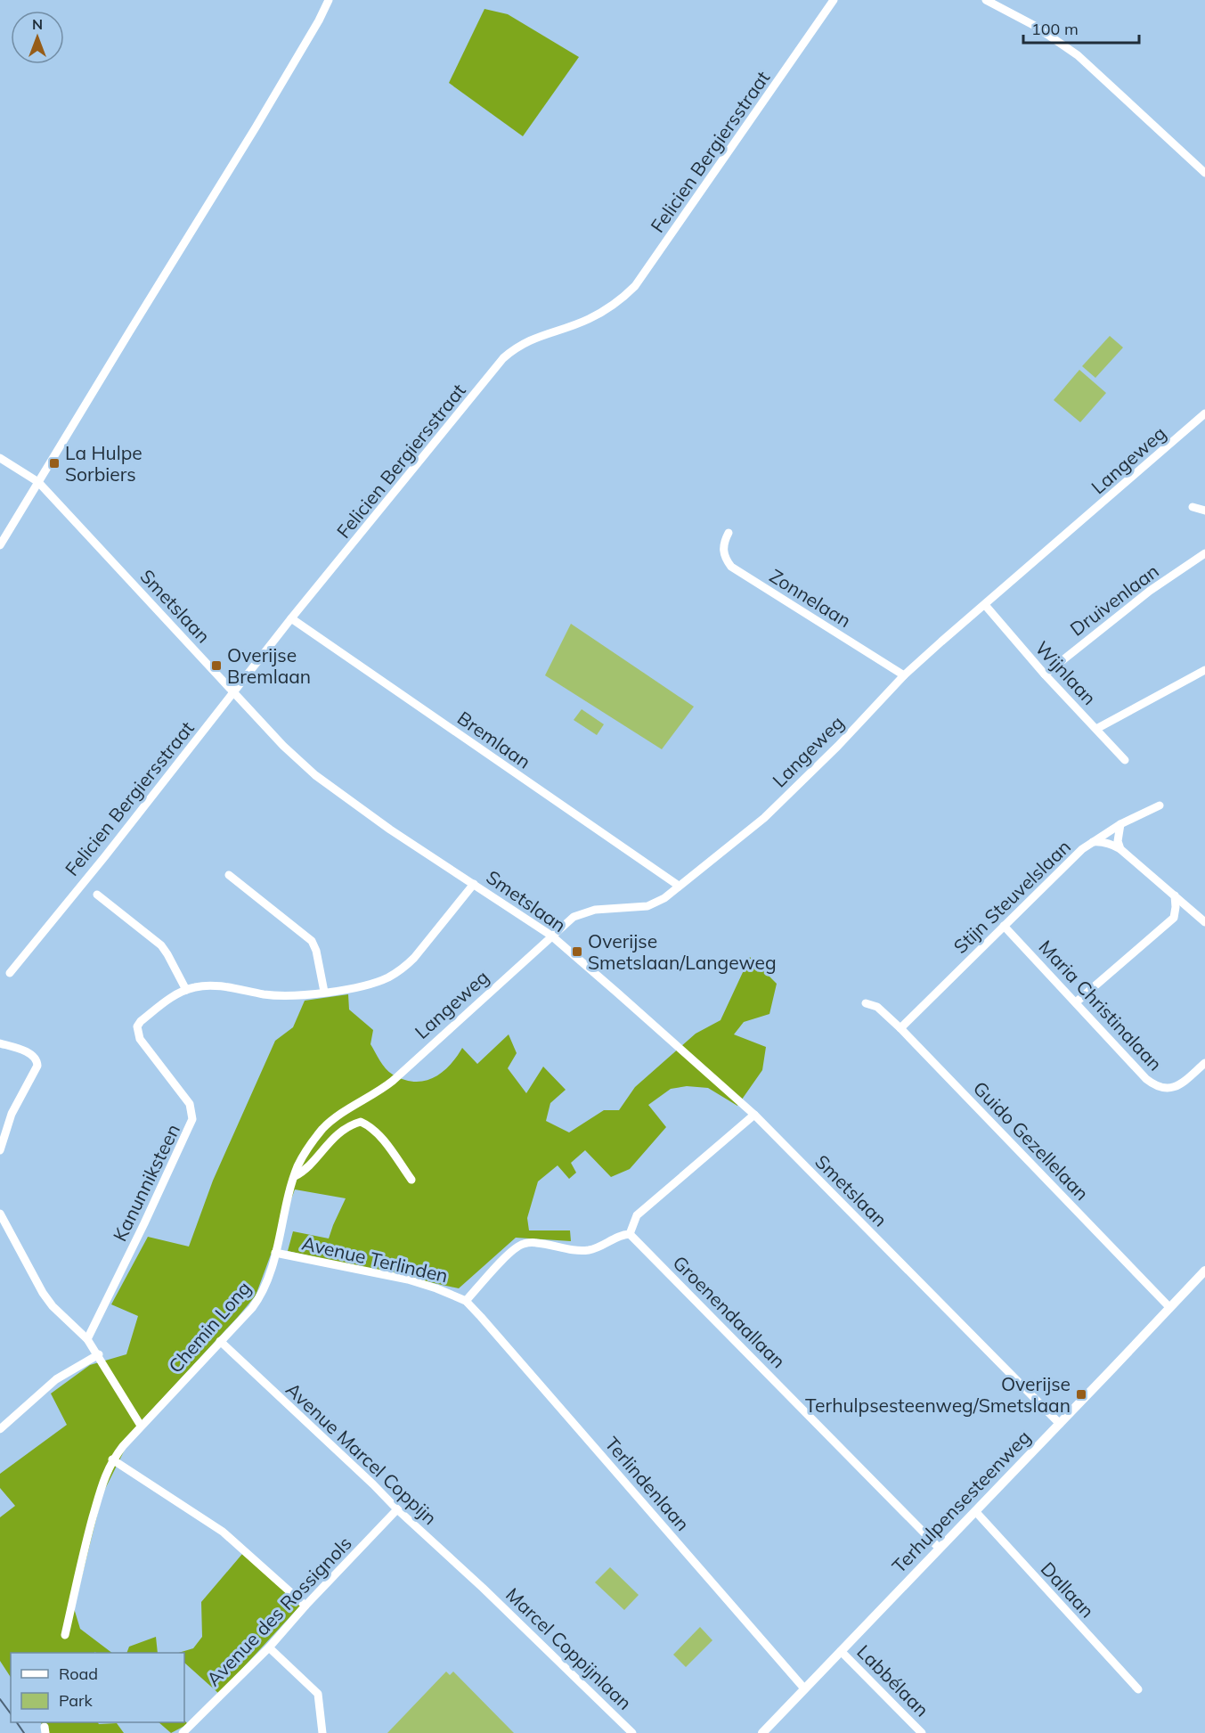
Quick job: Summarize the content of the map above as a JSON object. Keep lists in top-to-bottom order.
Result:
{
  "streets": {
    "main road": ["Terhulpensesteenweg"],
    "street": [
      "Felicien Bergiersstraat",
      "Langeweg",
      "Zonnelaan",
      "Druivenlaan",
      "Smetslaan",
      "Wijnlaan",
      "Bremlaan",
      "Stijn Steuvelslaan",
      "Maria Christinalaan",
      "Guido Gezellelaan",
      "Kanunniksteen",
      "Avenue Terlinden",
      "Groenendaallaan",
      "Chemin Long",
      "Avenue Marcel Coppijn",
      "Terlindenlaan",
      "Dallaan",
      "Avenue des Rossignols",
      "Marcel Coppijnlaan",
      "Labbélaan"
    ]
  },
  "crossings": [
    ["Felicien Bergiersstraat", "Smetslaan"],
    ["Felicien Bergiersstraat", "Bremlaan"],
    ["Langeweg", "Zonnelaan"],
    ["Langeweg", "Smetslaan"],
    ["Langeweg", "Wijnlaan"],
    ["Langeweg", "Bremlaan"],
    ["Langeweg", "Chemin Long"],
    ["Druivenlaan", "Wijnlaan"],
    ["Smetslaan", "Kanunniksteen"],
    ["Smetslaan", "Terhulpensesteenweg"],
    ["Stijn Steuvelslaan", "Maria Christinalaan"],
    ["Stijn Steuvelslaan", "Guido Gezellelaan"],
    ["Guido Gezellelaan", "Terhulpensesteenweg"],
    ["Avenue Terlinden", "Chemin Long"],
    ["Avenue Terlinden", "Terlindenlaan"],
    ["Groenendaallaan", "Terhulpensesteenweg"],
    ["Chemin Long", "Avenue Marcel Coppijn"],
    ["Avenue Marcel Coppijn", "Avenue des Rossignols"],
    ["Avenue Marcel Coppijn", "Marcel Coppijnlaan"],
    ["Terlindenlaan", "Terhulpensesteenweg"],
    ["Terhulpensesteenweg", "Dallaan"],
    ["Terhulpensesteenweg", "Labbélaan"]
  ],
  "places": {
    "transit": [
      "La Hulpe Sorbiers",
      "Overijse Bremlaan",
      "Overijse Smetslaan/Langeweg",
      "Overijse Terhulpsesteenweg/Smetslaan"
    ]
  },
  "legend": ["Road", "Park"],
  "scale_bar": "100 m",
  "north": "top"
}
